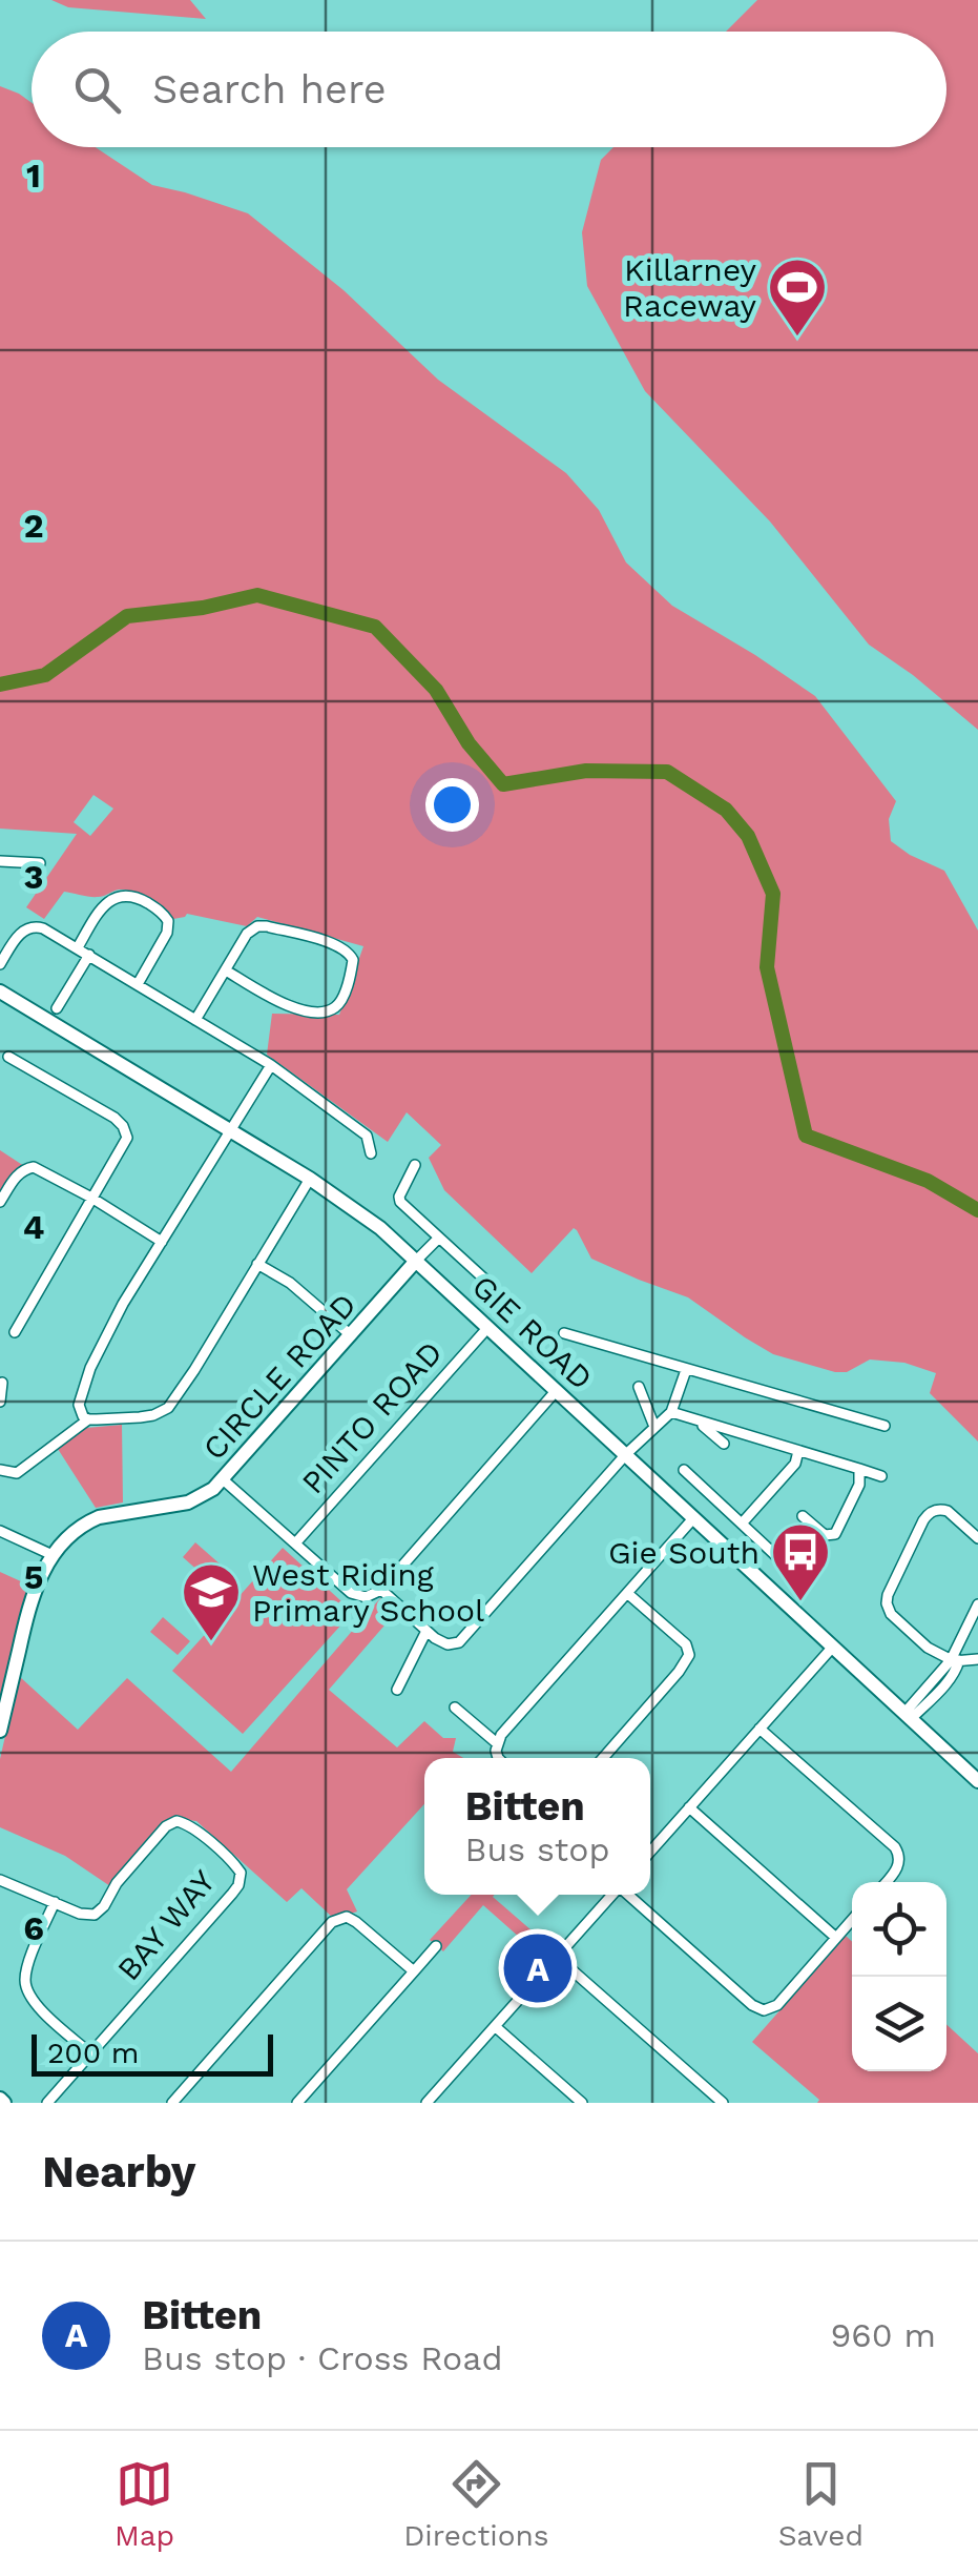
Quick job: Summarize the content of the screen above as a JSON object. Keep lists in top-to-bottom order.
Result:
{
  "streets": {
    "street": [
      "GIE ROAD",
      "CIRCLE ROAD",
      "PINTO ROAD",
      "BAY WAY"
    ]
  },
  "crossings": [
    ["GIE ROAD", "CIRCLE ROAD"],
    ["GIE ROAD", "PINTO ROAD"]
  ],
  "places": {
    "sports": ["Killarney Raceway"],
    "bus stop": ["Gie South"],
    "school or university": ["West Riding Primary School"]
  },
  "scale_bar": "200 m",
  "page": {
    "search": "Search here",
    "popup": ["Bitten", "Bus stop"],
    "pins": "A",
    "scale": "200 m",
    "heading": "Nearby",
    "list": [
      {
        "mark": "A",
        "name": "Bitten",
        "note": "Bus stop · Cross Road",
        "value": "960 m"
      }
    ],
    "nav": ["Map", "Directions", "Saved"]
  },
  "grid": {
    "rows": [
      "1",
      "2",
      "3",
      "4",
      "5",
      "6"
    ]
  }
}
